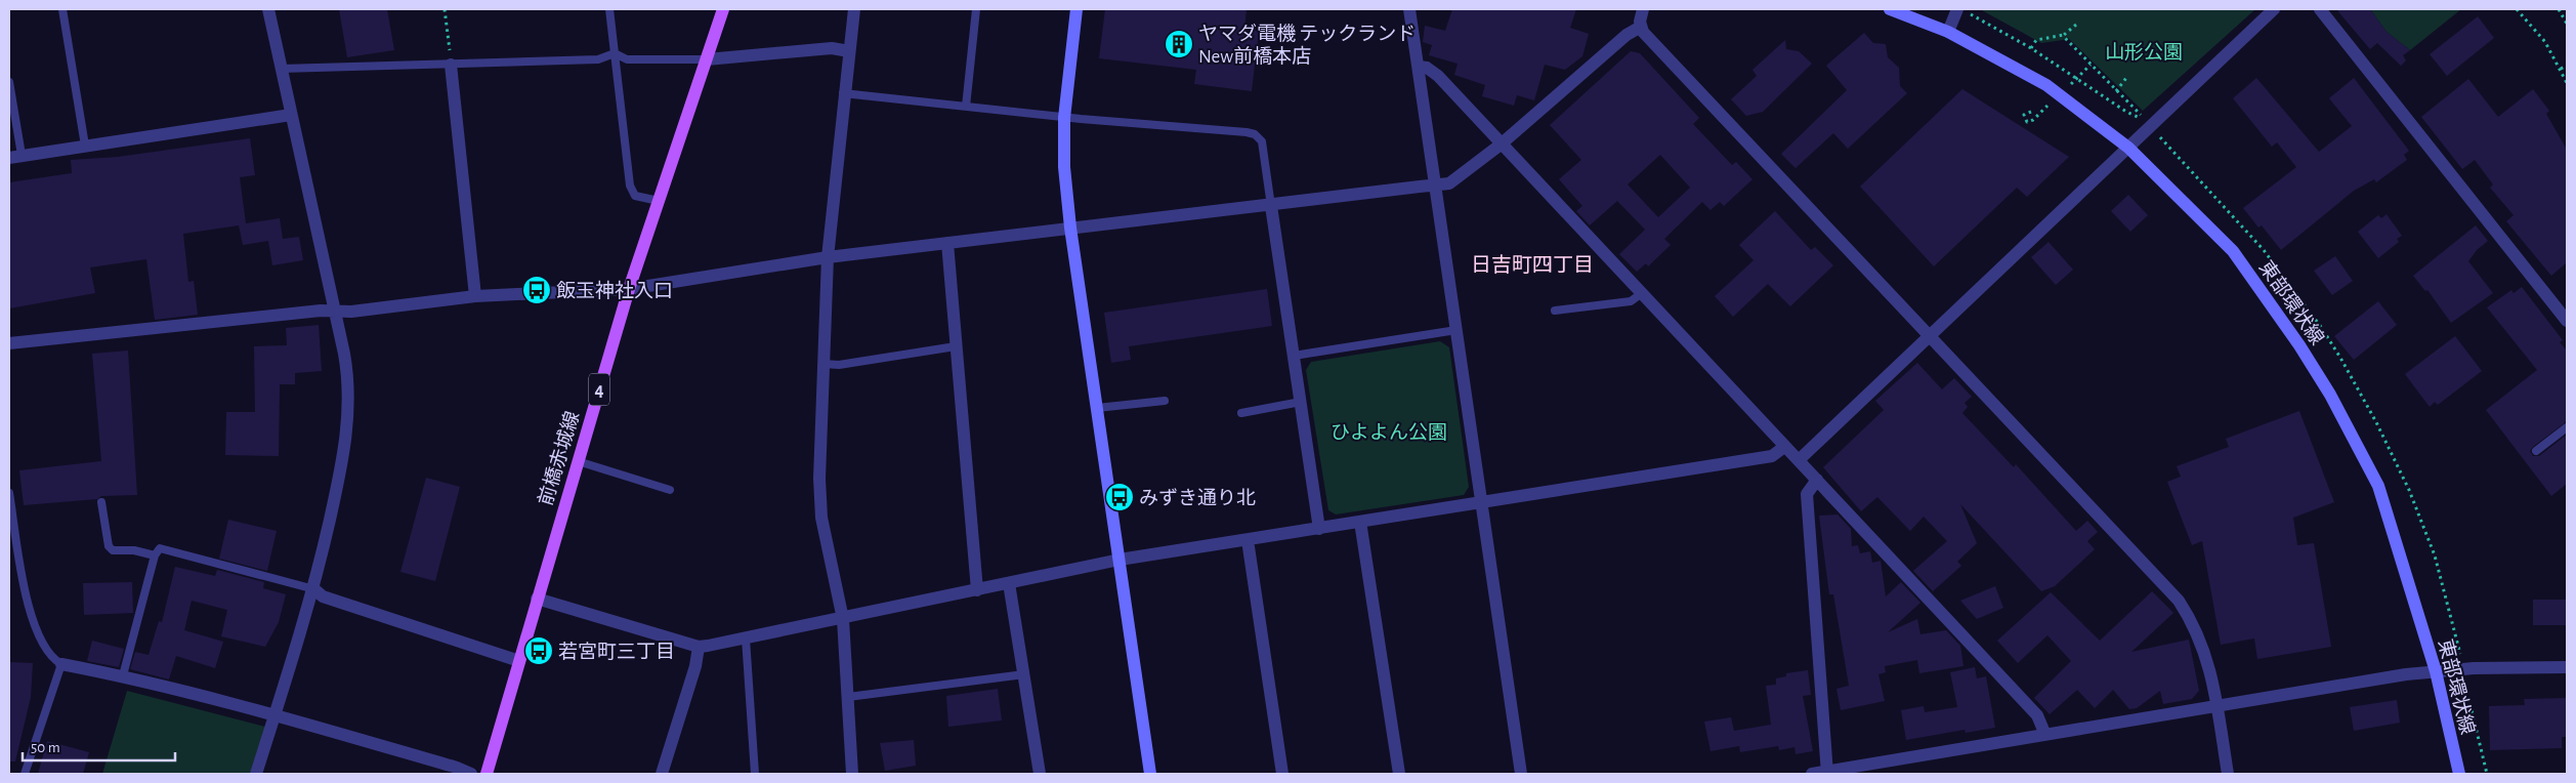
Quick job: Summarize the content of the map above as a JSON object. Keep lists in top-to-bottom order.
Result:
{
  "streets": {
    "main road": ["4", "前橋赤城線"],
    "street": ["東部環状線"]
  },
  "districts": ["日吉町四丁目"],
  "parks": ["山形公園", "ひよよん公園"],
  "places": {
    "building": ["ヤマダ電機 テックランド New前橋本店"],
    "bus stop": ["飯玉神社入口", "みずき通り北", "若宮町三丁目"]
  },
  "scale_bar": "50 m"
}
